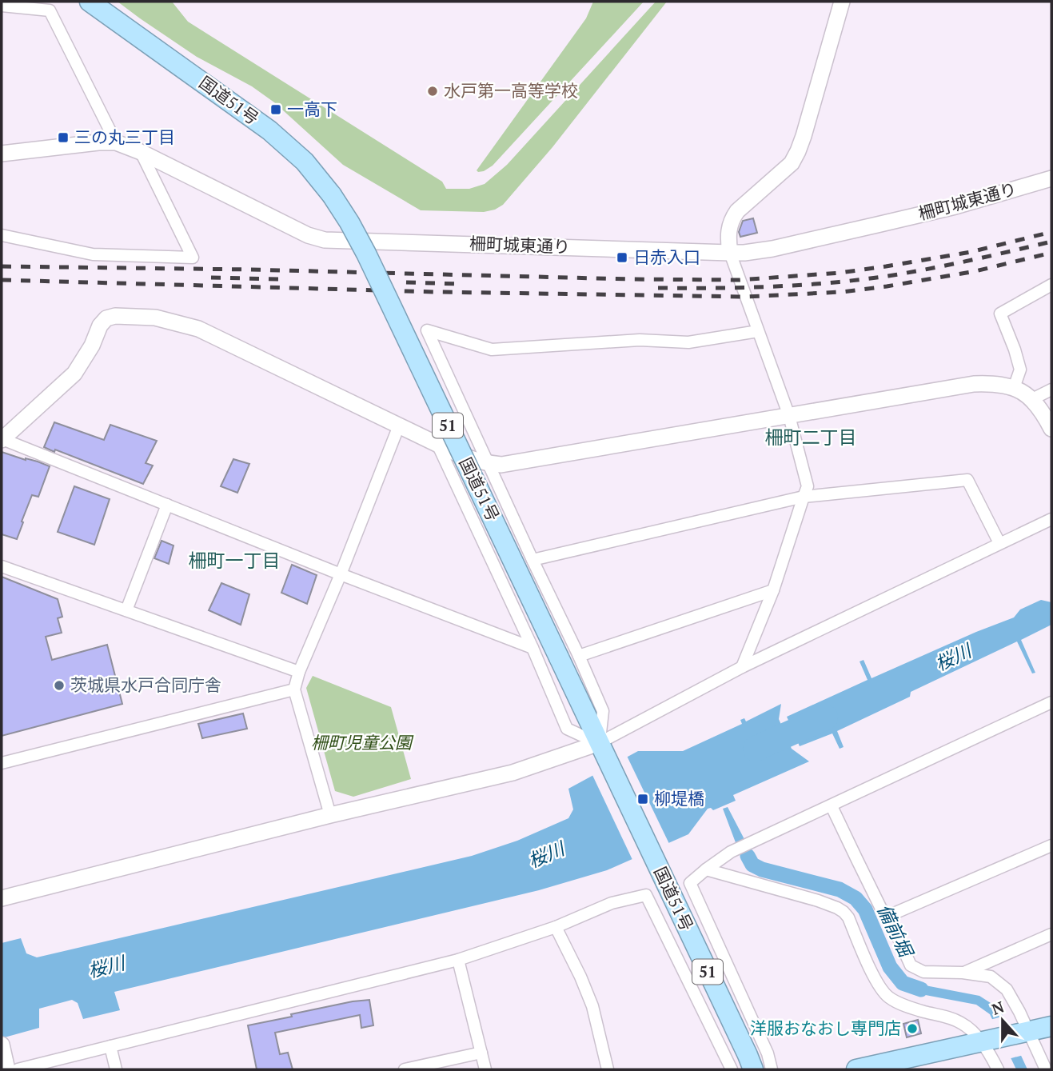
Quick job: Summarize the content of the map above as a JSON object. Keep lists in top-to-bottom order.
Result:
{
  "streets": {
    "highway": ["国道51号", "51"],
    "street": ["柵町城東通り"]
  },
  "districts": ["柵町二丁目", "柵町一丁目"],
  "water": ["桜川", "備前堀"],
  "parks": ["柵町児童公園"],
  "places": {
    "other": ["水戸第一高等学校", "茨城県水戸合同庁舎", "洋服おなおし専門店"],
    "transit": [
      "一高下",
      "三の丸三丁目",
      "日赤入口",
      "柳堤橋"
    ]
  },
  "north": "top"
}
